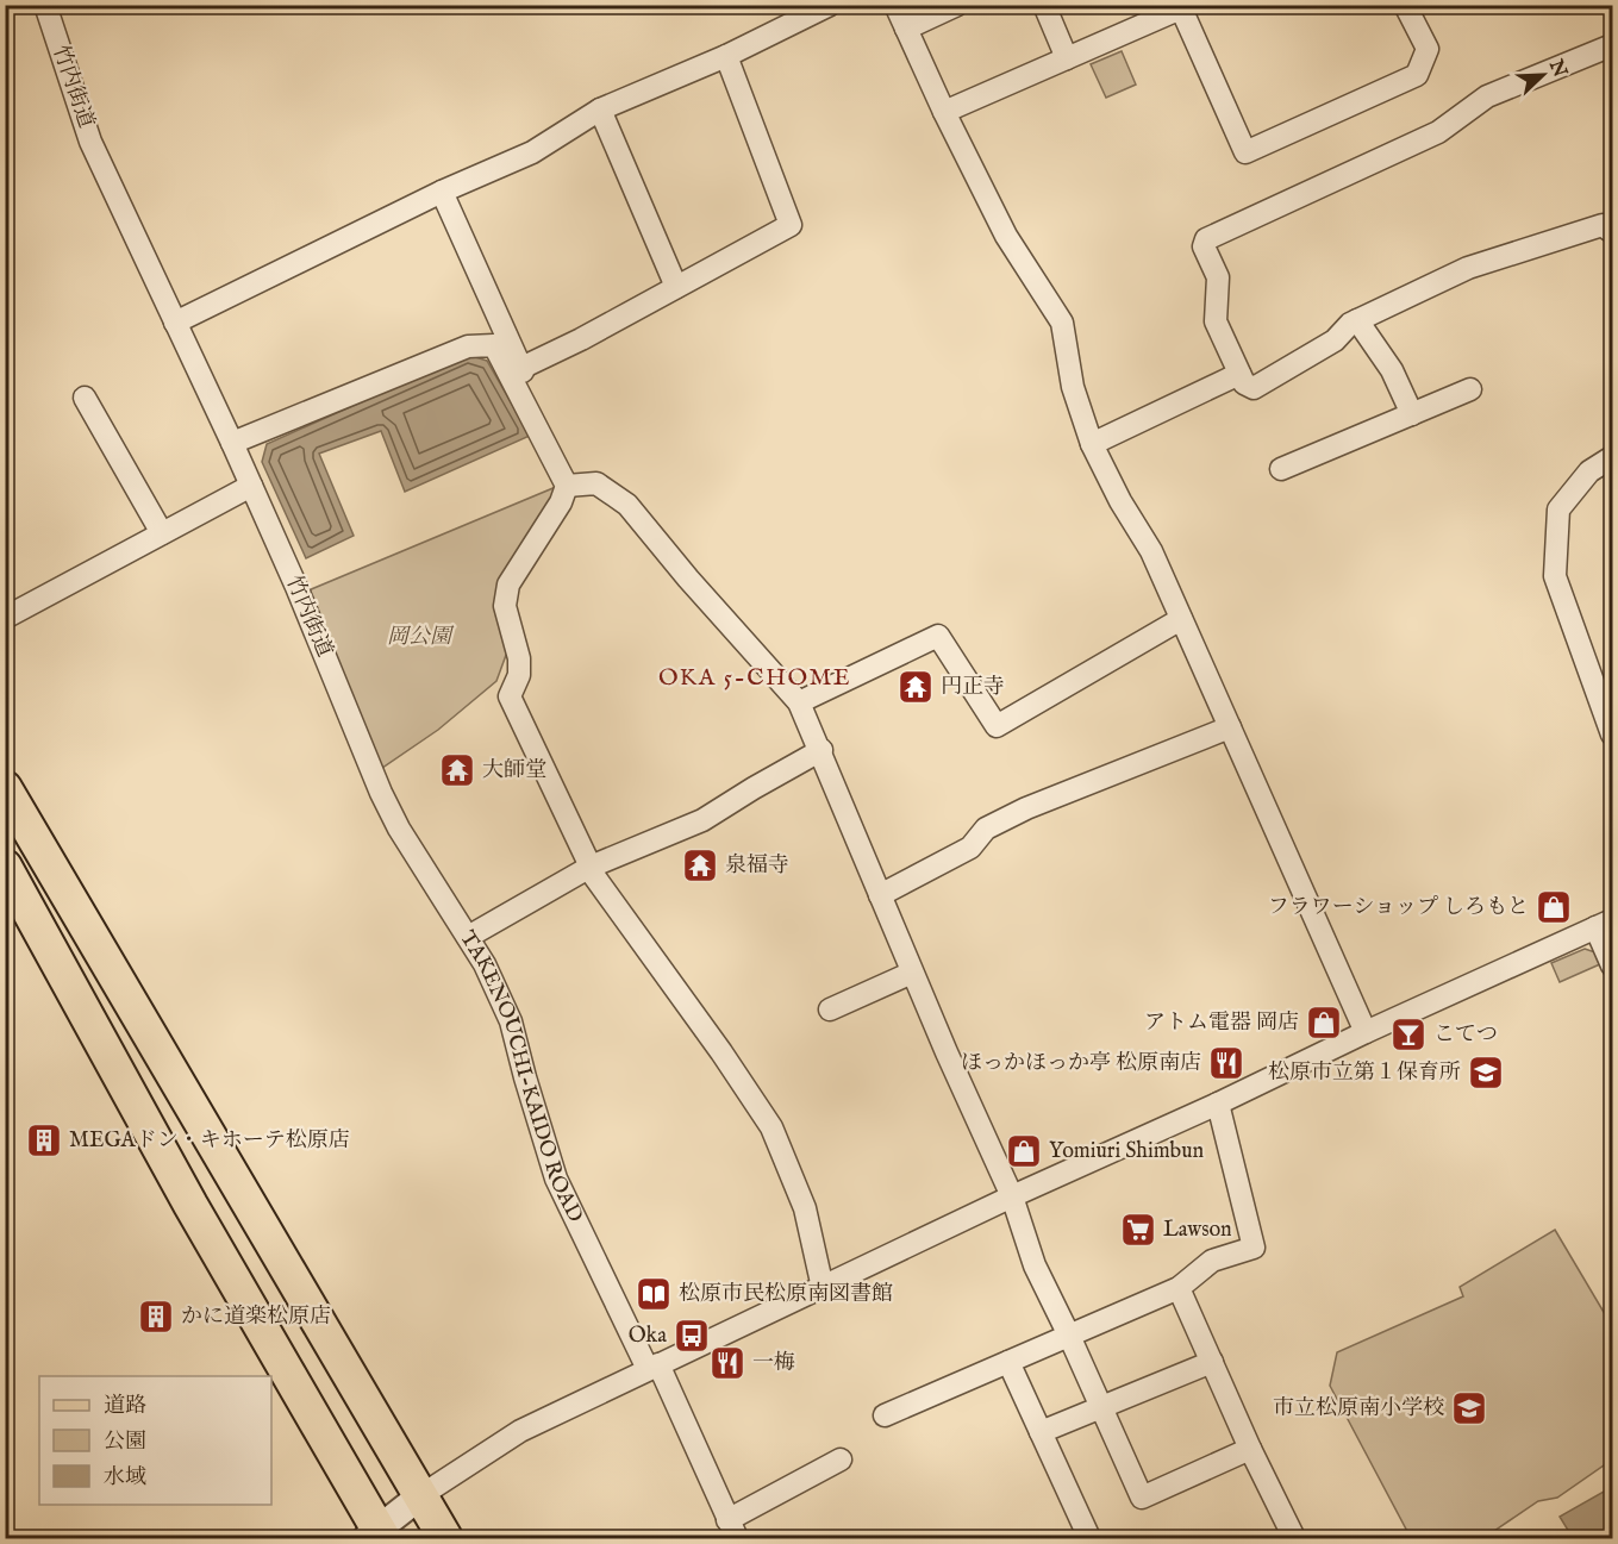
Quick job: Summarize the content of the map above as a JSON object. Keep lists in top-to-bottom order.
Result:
{
  "streets": {
    "street": ["竹内街道", "TAKENOUCHI-KAIDO ROAD"]
  },
  "crossings": [
    ["竹内街道", "TAKENOUCHI-KAIDO ROAD"]
  ],
  "districts": ["OKA 5-CHOME"],
  "parks": ["岡公園"],
  "places": {
    "temple": ["円正寺", "大師堂", "泉福寺"],
    "shop": ["フラワーショップ しろもと", "アトム電器 岡店", "Yomiuri Shimbun"],
    "bar": ["こてつ"],
    "restaurant": ["ほっかほっか亭 松原南店", "一梅"],
    "school or university": ["松原市立第１保育所", "市立松原南小学校"],
    "building": ["MEGAドン・キホーテ松原店", "かに道楽松原店"],
    "supermarket": ["Lawson"],
    "library": ["松原市民松原南図書館"],
    "bus stop": ["Oka"]
  },
  "legend": ["道路", "公園", "水域"],
  "north": "top right"
}
